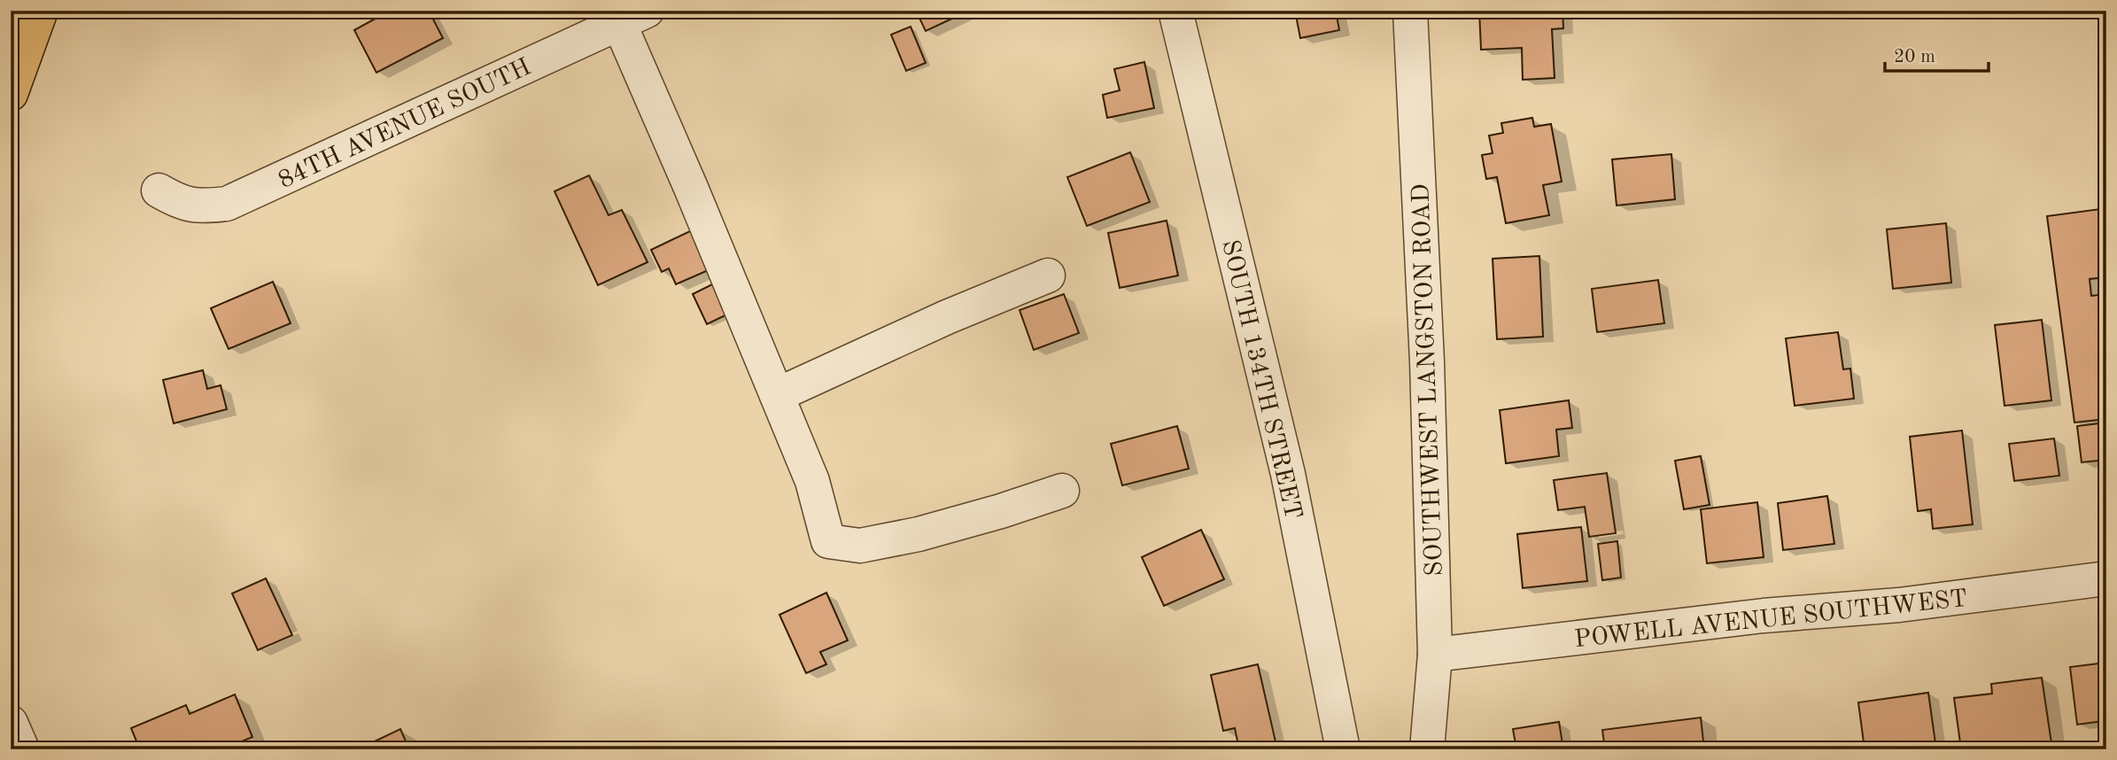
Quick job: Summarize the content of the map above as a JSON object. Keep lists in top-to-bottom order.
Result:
{
  "streets": {
    "street": [
      "84TH AVENUE SOUTH",
      "SOUTH 134TH STREET",
      "SOUTHWEST LANGSTON ROAD",
      "POWELL AVENUE SOUTHWEST"
    ]
  },
  "crossings": [
    ["SOUTHWEST LANGSTON ROAD", "POWELL AVENUE SOUTHWEST"]
  ],
  "scale_bar": "20 m"
}
